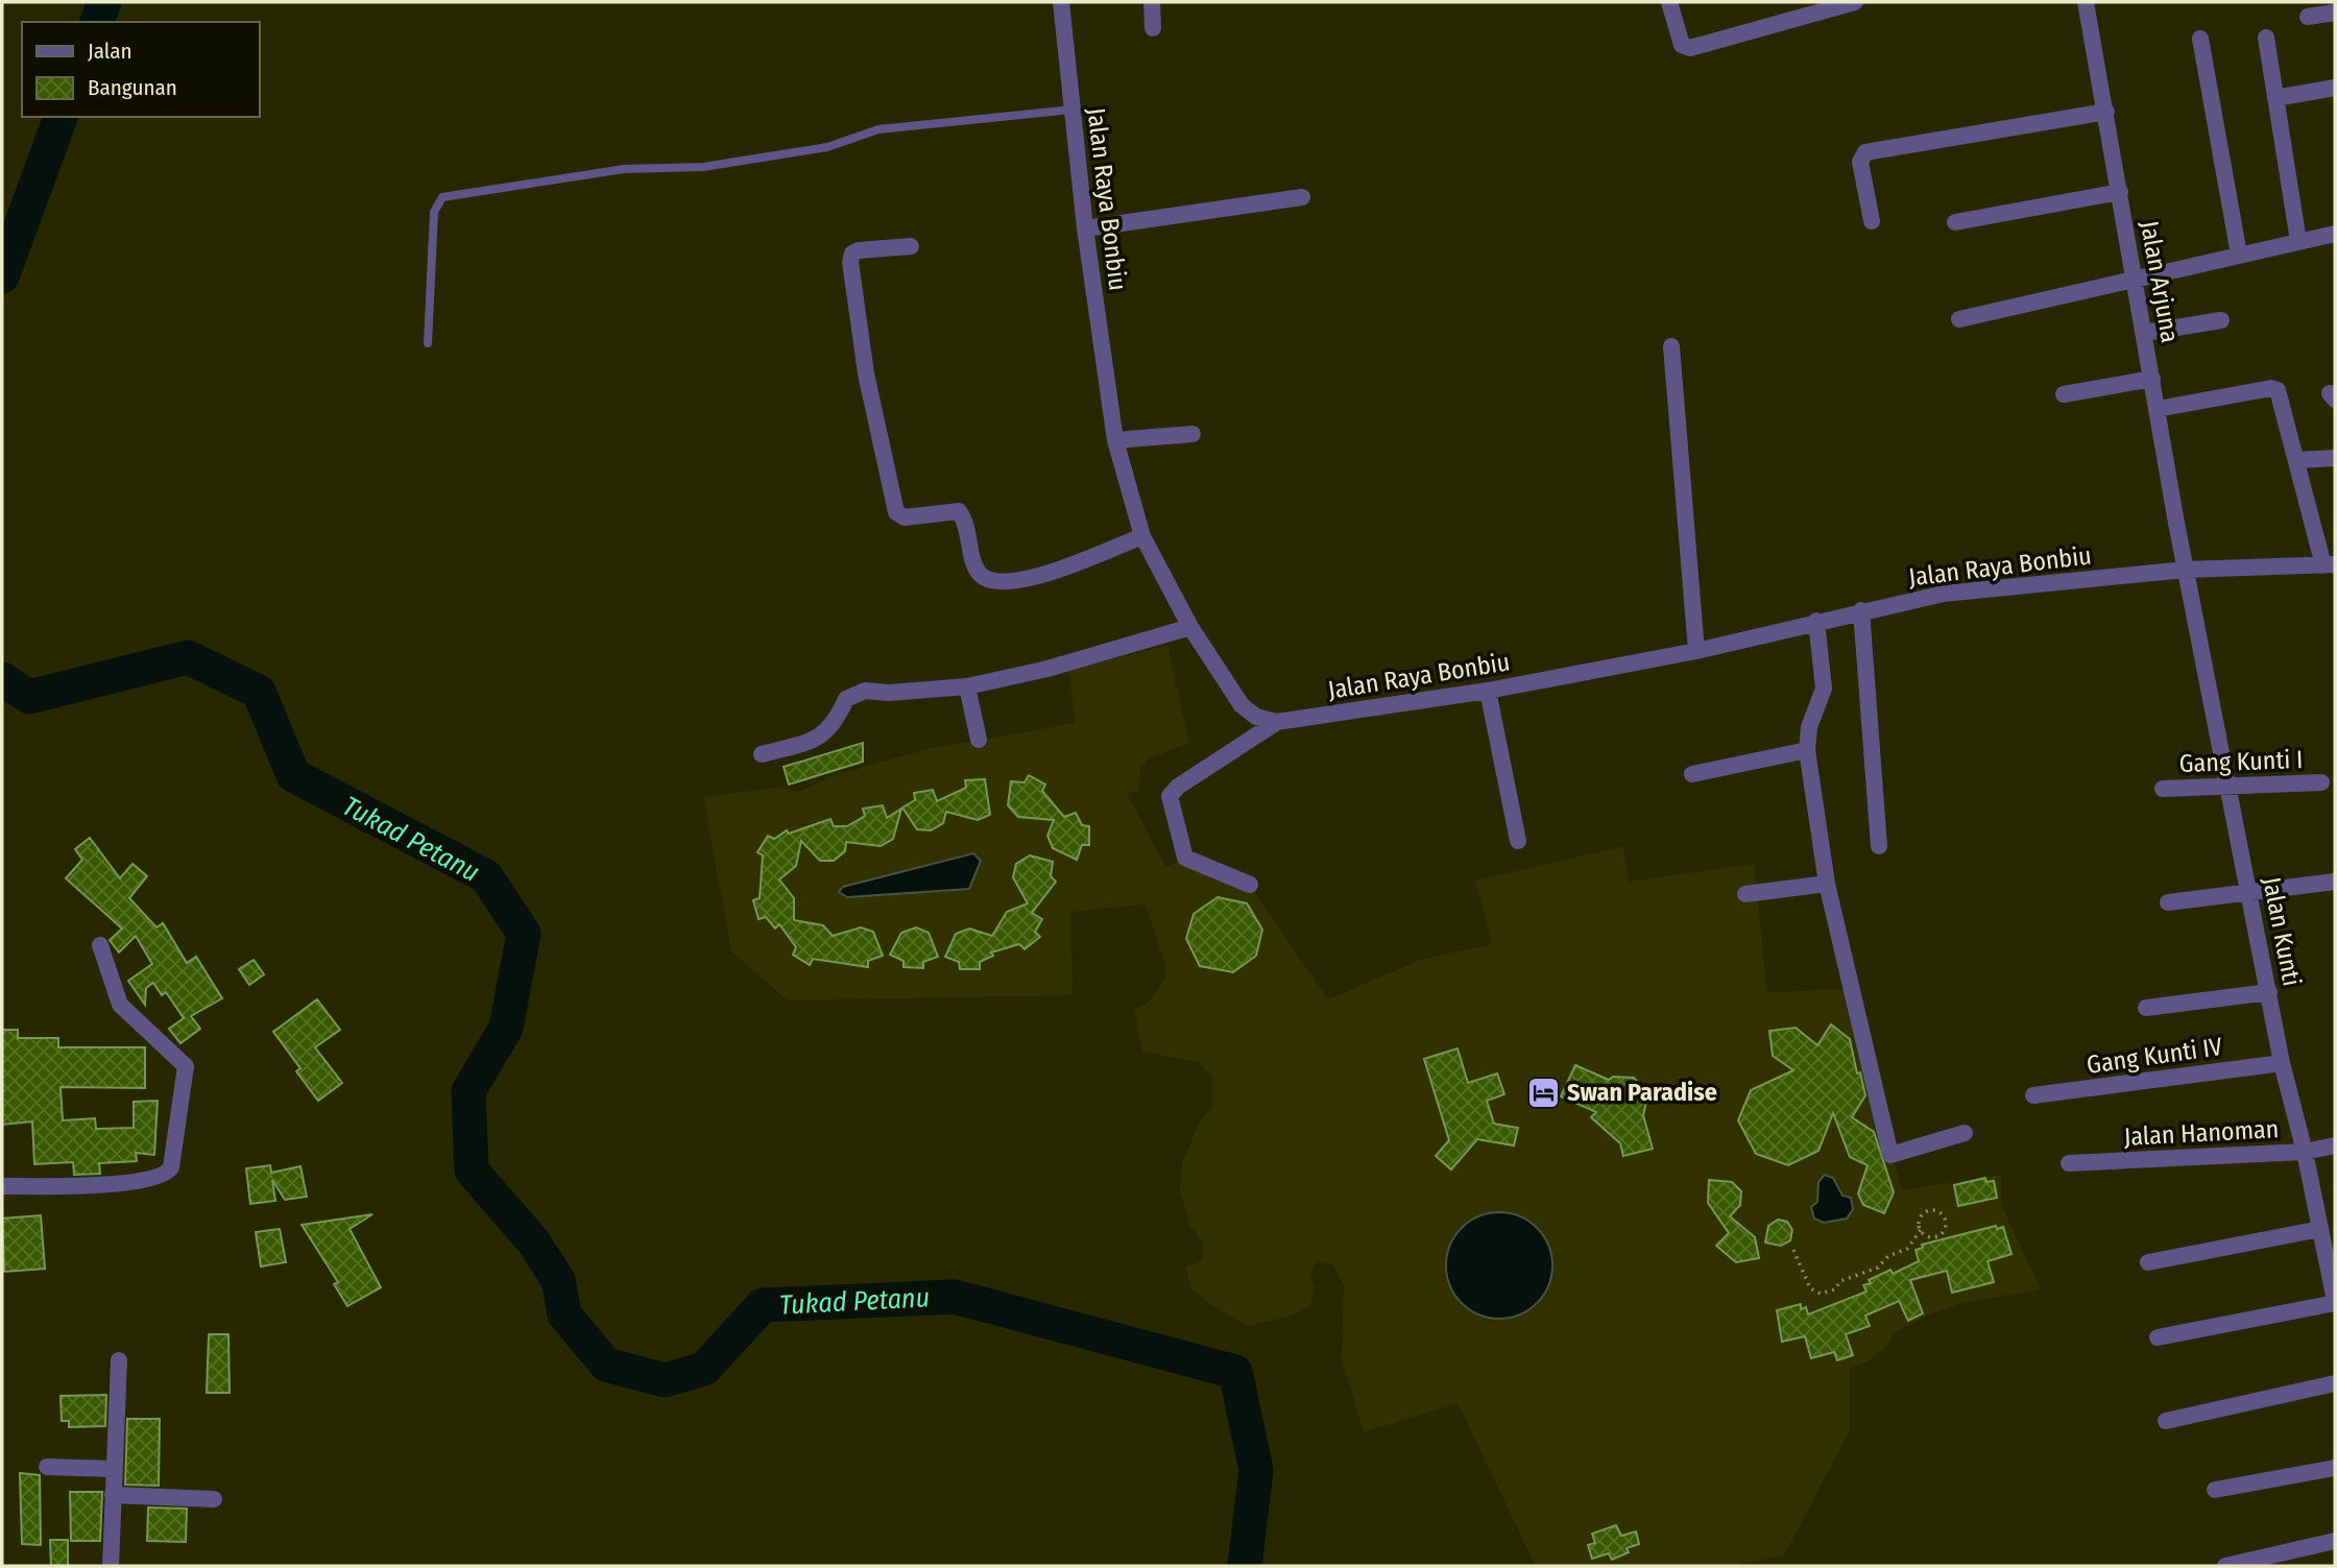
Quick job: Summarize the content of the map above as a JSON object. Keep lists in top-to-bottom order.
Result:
{
  "streets": {
    "street": [
      "Jalan Raya Bonbiu",
      "Jalan Arjuna",
      "Gang Kunti I",
      "Jalan Kunti",
      "Gang Kunti IV",
      "Jalan Hanoman"
    ]
  },
  "crossings": [
    ["Jalan Raya Bonbiu", "Jalan Arjuna"],
    ["Jalan Raya Bonbiu", "Jalan Kunti"],
    ["Jalan Arjuna", "Jalan Kunti"],
    ["Gang Kunti I", "Jalan Kunti"],
    ["Jalan Kunti", "Gang Kunti IV"],
    ["Jalan Kunti", "Jalan Hanoman"]
  ],
  "water": ["Tukad Petanu"],
  "places": {
    "hotel": ["Swan Paradise"]
  },
  "legend": ["Jalan", "Bangunan"]
}
